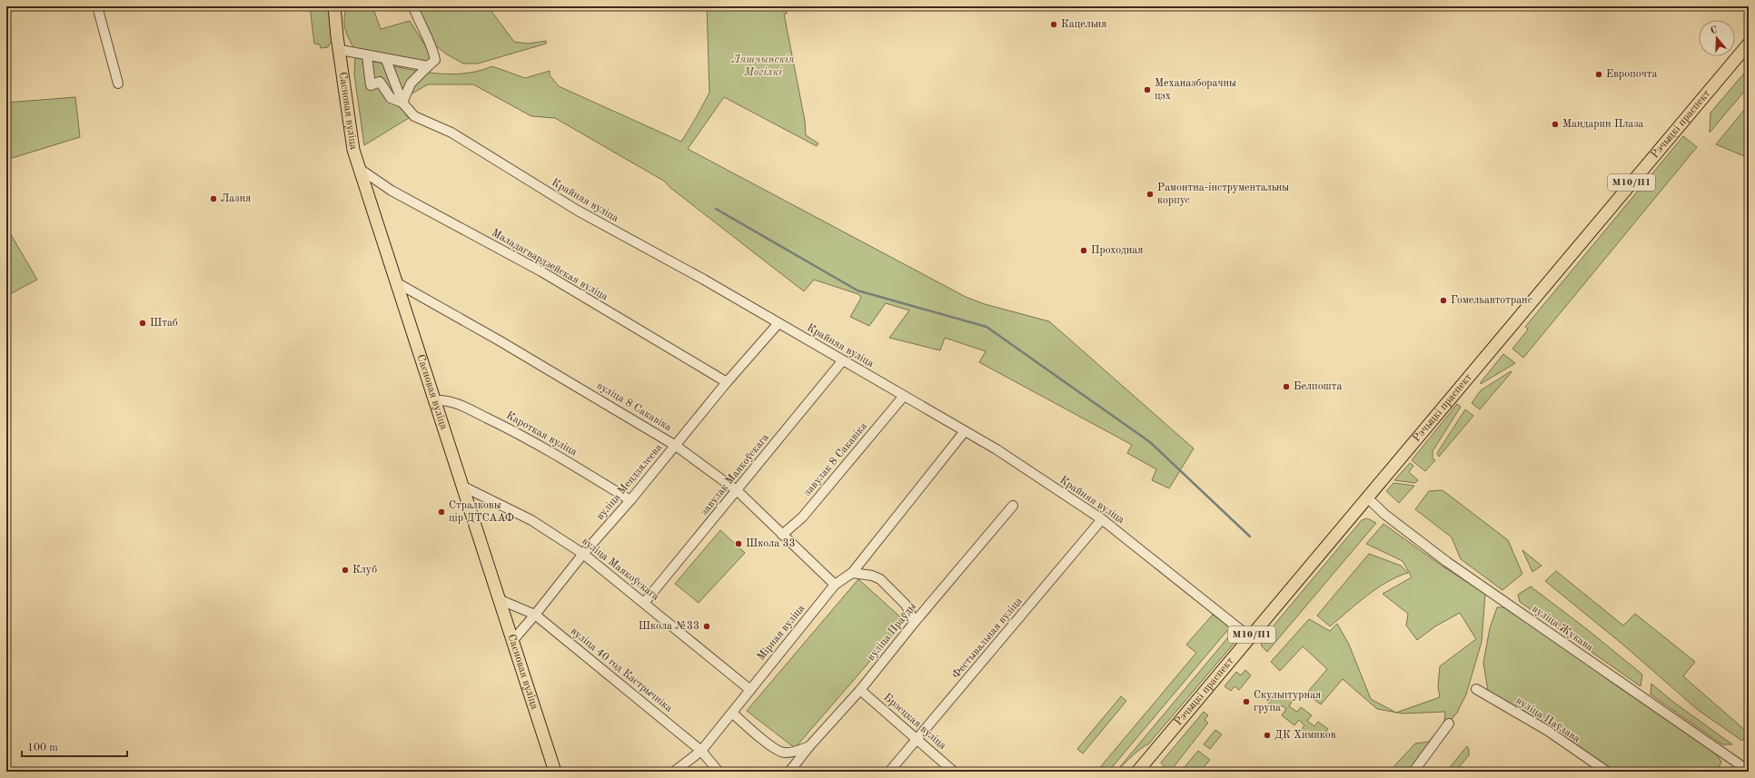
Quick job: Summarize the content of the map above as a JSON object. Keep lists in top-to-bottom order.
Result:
{
  "streets": {
    "main road": ["Сасновая вуліца", "Рэчыцкі праспект", "М10/П1"],
    "street": [
      "Крайняя вуліца",
      "Маладагвардзейская вуліца",
      "вуліца 8 Сакавіка",
      "Кароткая вуліца",
      "завулак 8 Сакавіка",
      "завулак Маякоўскага",
      "вуліца Мендзялеева",
      "вуліца Маякоўскага",
      "вуліца Жукава",
      "вуліца Праўды",
      "Мірная вуліца",
      "Фестывальная вуліца",
      "вуліца 40 год Кастрычніка",
      "вуліца Паўлава",
      "Брэсцкая вуліца"
    ]
  },
  "crossings": [
    ["Сасновая вуліца", "Маладагвардзейская вуліца"],
    ["Сасновая вуліца", "вуліца 8 Сакавіка"],
    ["Сасновая вуліца", "Кароткая вуліца"],
    ["Сасновая вуліца", "вуліца Мендзялеева"],
    ["Сасновая вуліца", "вуліца Маякоўскага"],
    ["Сасновая вуліца", "вуліца 40 год Кастрычніка"],
    ["Рэчыцкі праспект", "Крайняя вуліца"],
    ["Рэчыцкі праспект", "вуліца Жукава"],
    ["Крайняя вуліца", "завулак 8 Сакавіка"],
    ["Крайняя вуліца", "завулак Маякоўскага"],
    ["Крайняя вуліца", "вуліца Мендзялеева"],
    ["Крайняя вуліца", "Мірная вуліца"],
    ["Крайняя вуліца", "Фестывальная вуліца"],
    ["Маладагвардзейская вуліца", "вуліца Мендзялеева"],
    ["вуліца 8 Сакавіка", "завулак 8 Сакавіка"],
    ["вуліца 8 Сакавіка", "завулак Маякоўскага"],
    ["вуліца 8 Сакавіка", "вуліца Мендзялеева"],
    ["вуліца 8 Сакавіка", "Мірная вуліца"],
    ["Кароткая вуліца", "вуліца Мендзялеева"],
    ["завулак Маякоўскага", "вуліца Маякоўскага"],
    ["вуліца Мендзялеева", "вуліца Маякоўскага"],
    ["вуліца Мендзялеева", "вуліца 40 год Кастрычніка"],
    ["вуліца Маякоўскага", "Мірная вуліца"],
    ["вуліца Праўды", "Брэсцкая вуліца"],
    ["Мірная вуліца", "вуліца 40 год Кастрычніка"],
    ["Фестывальная вуліца", "Брэсцкая вуліца"]
  ],
  "parks": ["Ляшчынскія Могілкі"],
  "places": [
    "Кацельня",
    "Европочта",
    "Механазборачны цэх",
    "Мандарин Плаза",
    "Рамонтна-інструментальны корпус",
    "Лазня",
    "Проходная",
    "Гомельавтотранс",
    "Штаб",
    "Белпошта",
    "Стралковы цір ДТСААФ",
    "Школа 33",
    "Клуб",
    "Школа №33",
    "Скульптурная група",
    "ДК Химиков"
  ],
  "scale_bar": "100 m",
  "north": "top"
}
